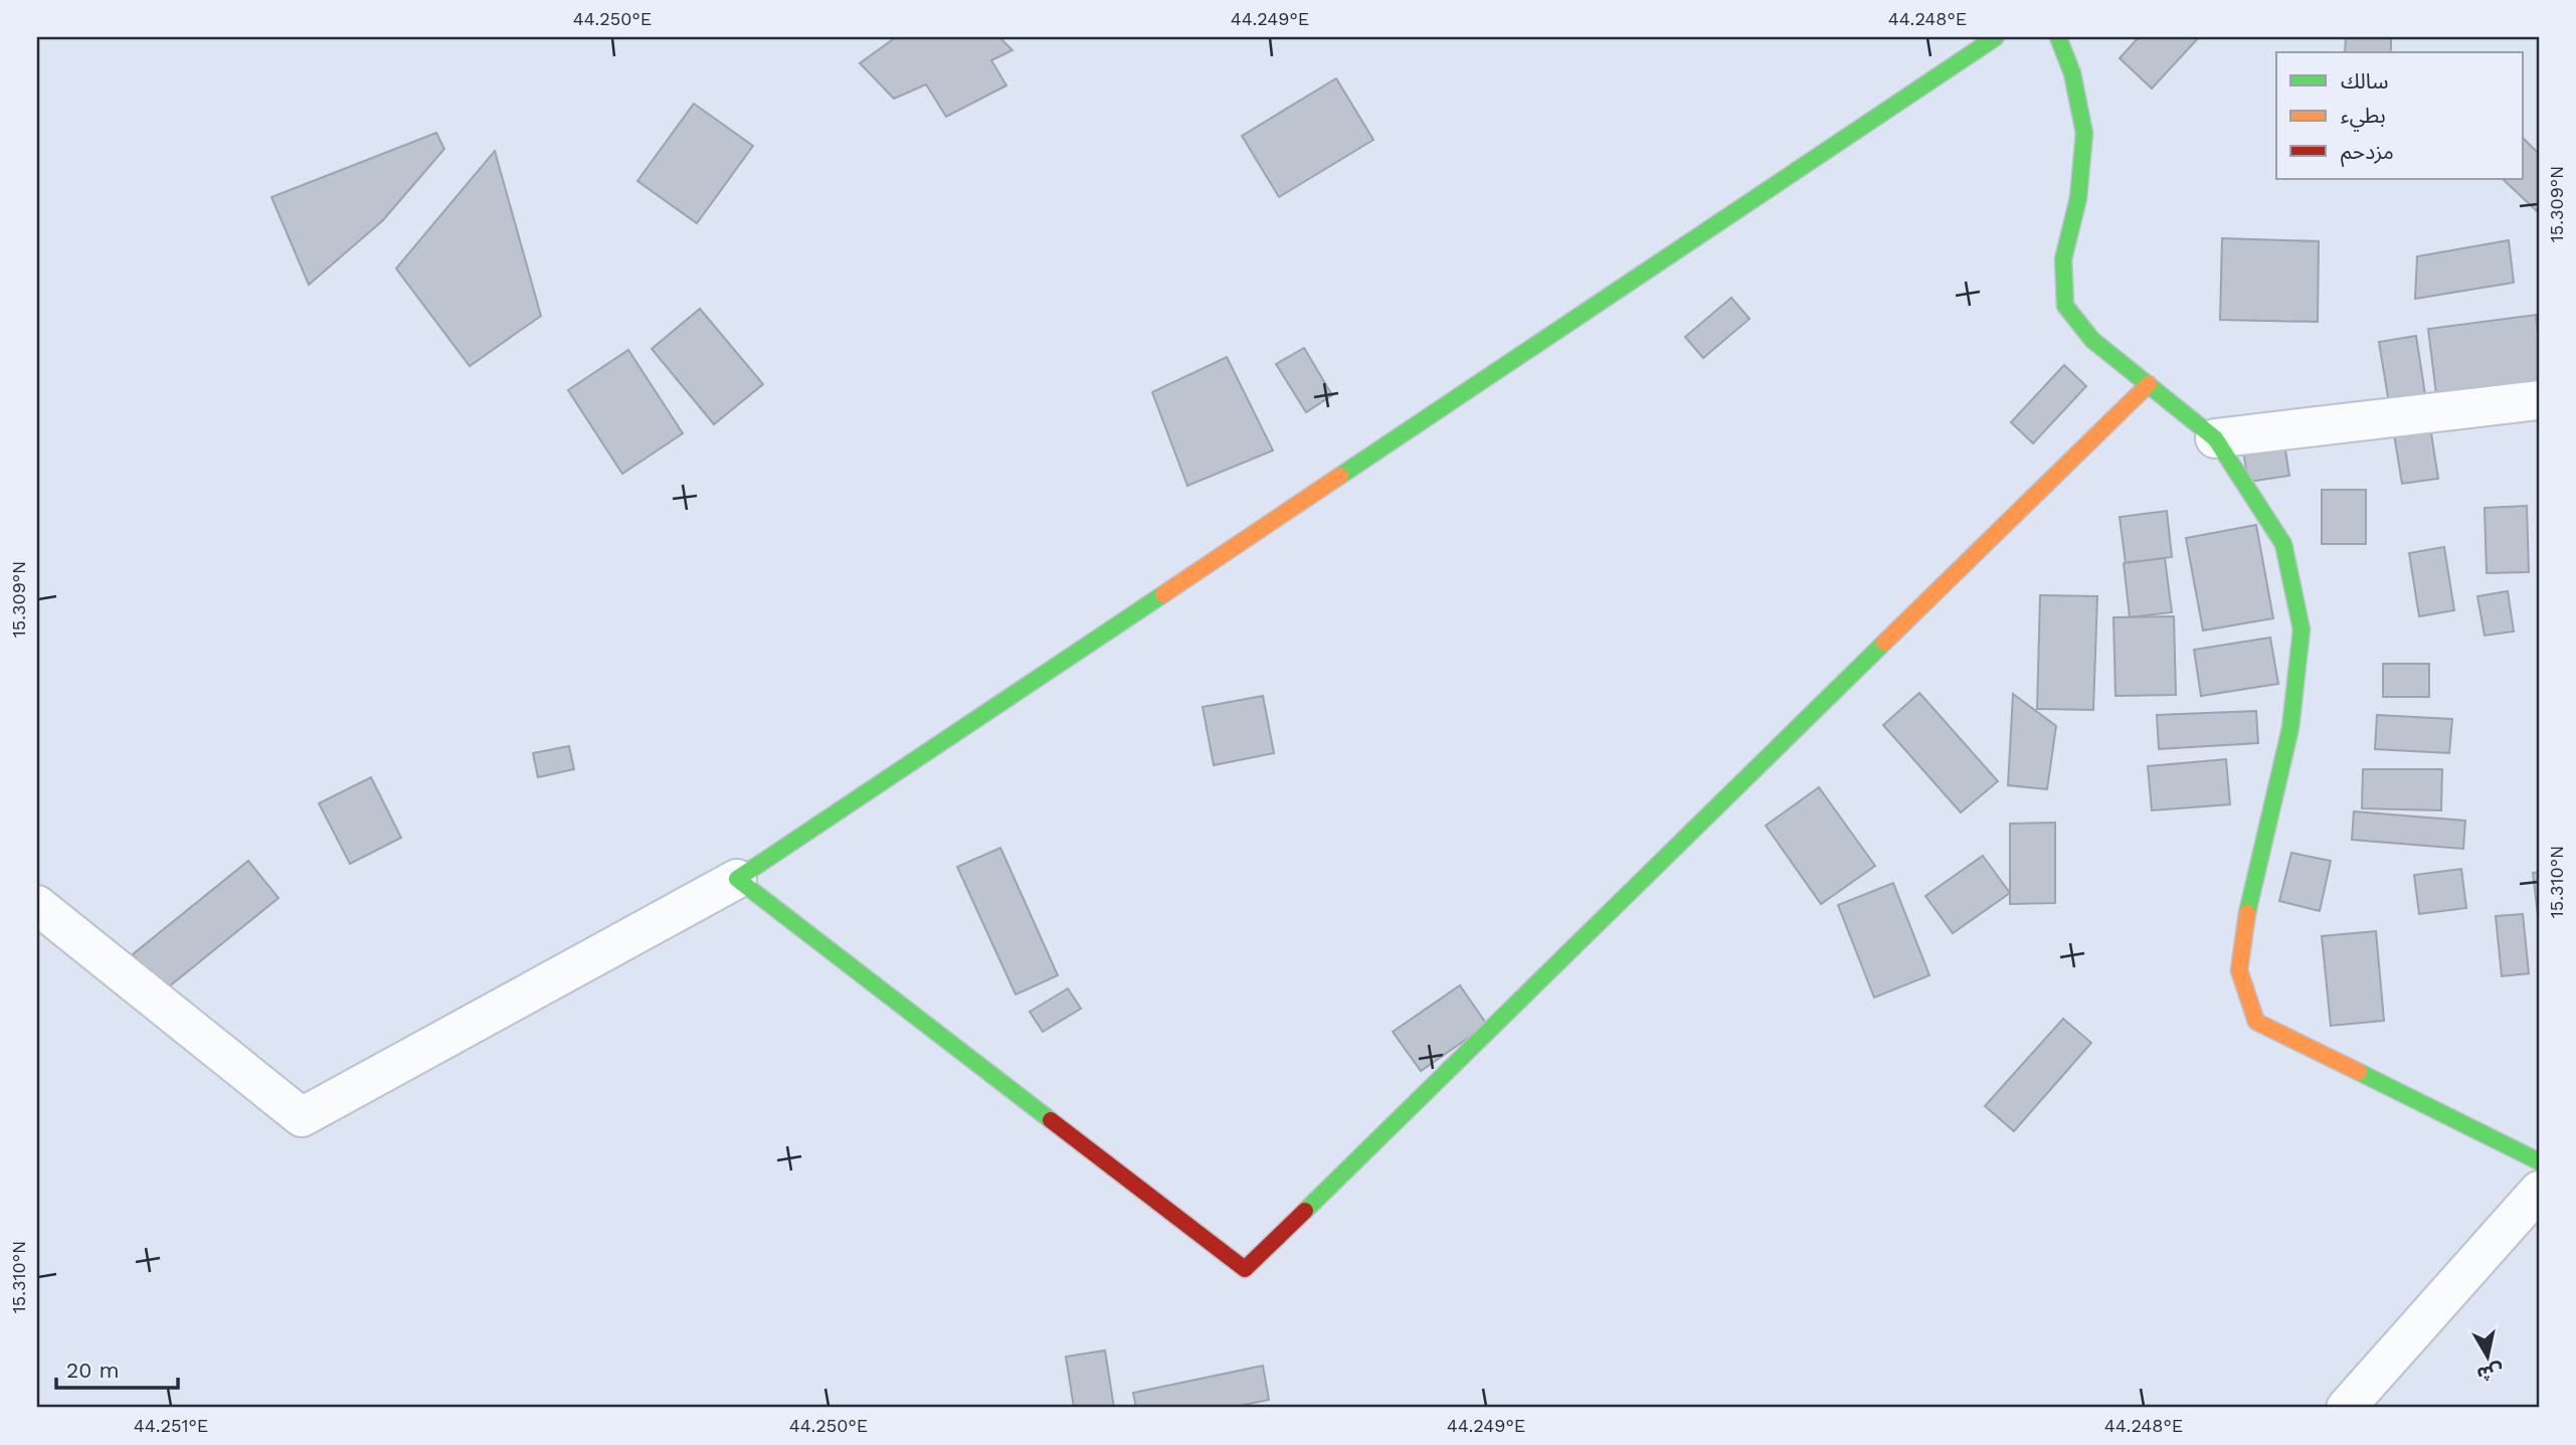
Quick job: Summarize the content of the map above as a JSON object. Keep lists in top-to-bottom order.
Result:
{
  "legend": ["سالك", "بطيء", "مزدحم"],
  "scale_bar": "20 m",
  "north": "bottom",
  "coordinates": [
    "44.250°E",
    "44.249°E",
    "44.248°E",
    "15.309°N",
    "15.310°N",
    "44.251°E"
  ]
}
